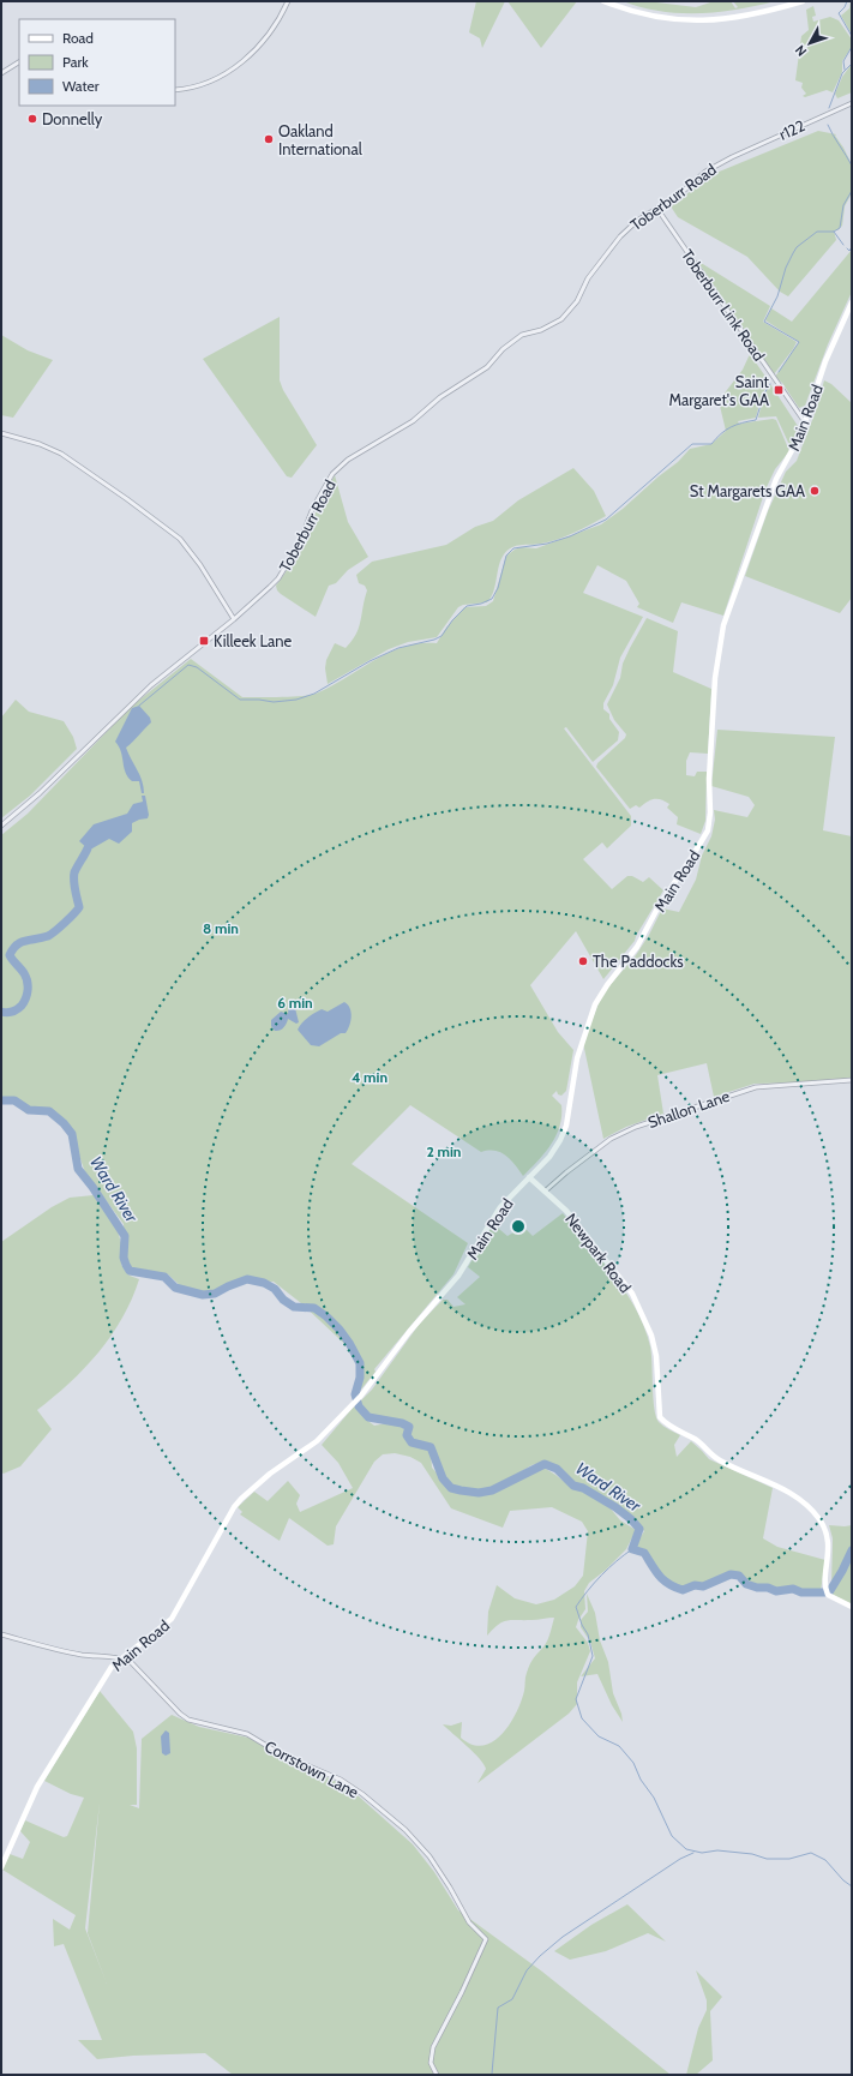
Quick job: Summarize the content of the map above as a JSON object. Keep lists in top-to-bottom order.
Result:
{
  "streets": {
    "main road": ["Main Road", "Newpark Road"],
    "street": [
      "r122",
      "Toberburr Road",
      "Toberburr Link Road",
      "Shallon Lane",
      "Corrstown Lane"
    ]
  },
  "crossings": [
    ["r122", "Toberburr Road"],
    ["Toberburr Road", "Toberburr Link Road"],
    ["Toberburr Link Road", "Main Road"],
    ["Main Road", "Newpark Road"],
    ["Main Road", "Corrstown Lane"],
    ["Shallon Lane", "Newpark Road"]
  ],
  "water": ["Ward River"],
  "places": {
    "other": [
      "Donnelly",
      "Oakland International",
      "St Margarets GAA",
      "The Paddocks"
    ],
    "transit": ["Saint Margaret's GAA", "Killeek Lane"]
  },
  "legend": ["Road", "Park", "Water"],
  "north": "bottom left",
  "rings": [
    "8 min",
    "6 min",
    "4 min",
    "2 min"
  ]
}
